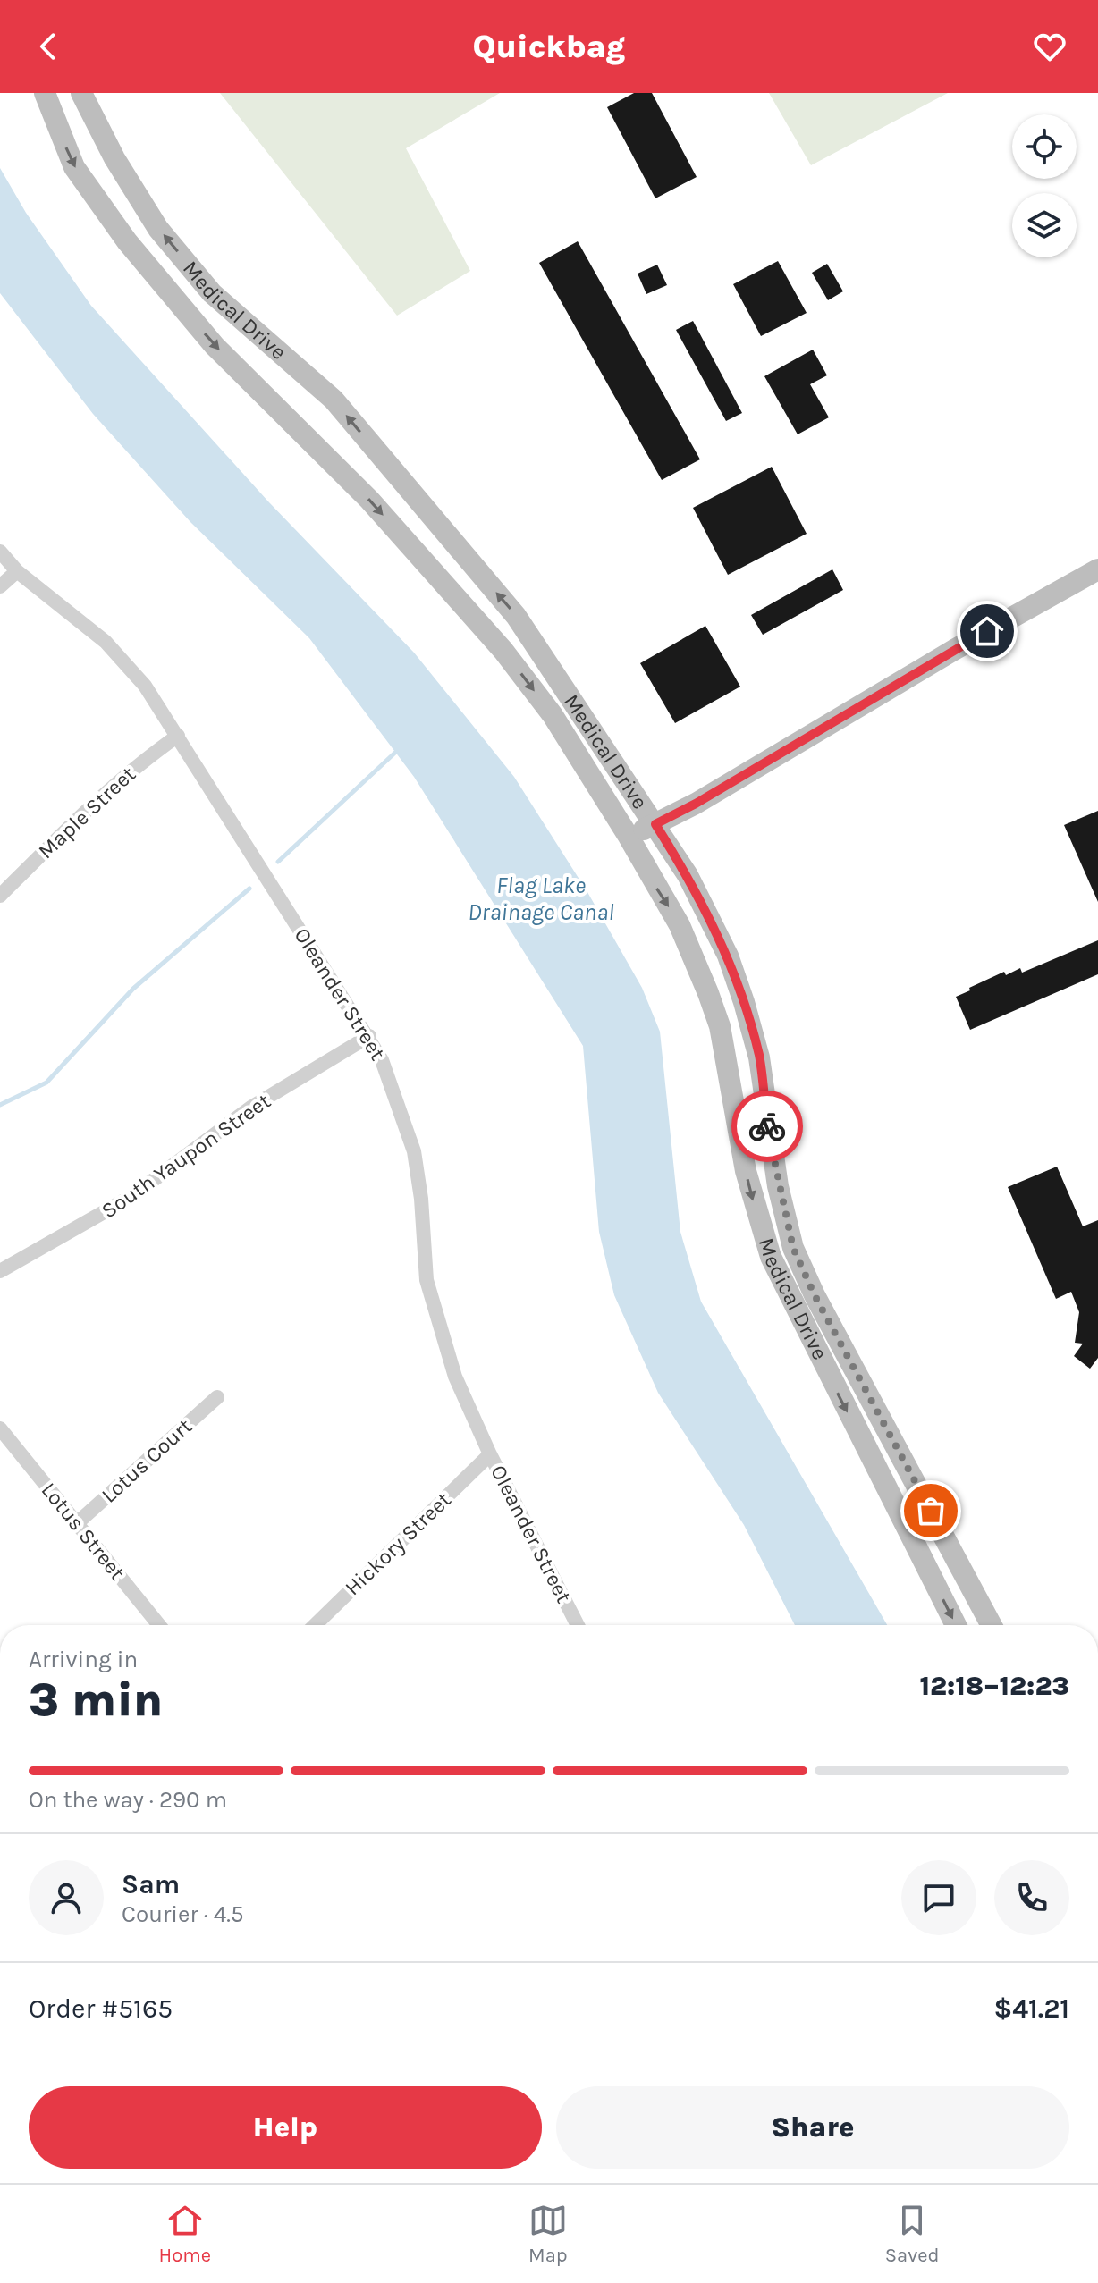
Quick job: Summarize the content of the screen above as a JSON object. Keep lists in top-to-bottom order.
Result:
{
  "streets": {
    "street": [
      "Medical Drive",
      "Maple Street",
      "Oleander Street",
      "South Yaupon Street",
      "Lotus Court",
      "Lotus Street",
      "Hickory Street"
    ]
  },
  "crossings": [
    ["Maple Street", "Oleander Street"],
    ["Oleander Street", "South Yaupon Street"],
    ["Oleander Street", "Hickory Street"],
    ["Lotus Court", "Lotus Street"]
  ],
  "water": ["Flag Lake Drainage Canal"],
  "page": {
    "header": "Quickbag",
    "heading": ["3 min", "Arriving in", "12:18–12:23"],
    "panel": [
      "Sam",
      "Courier · 4.5",
      "Order #5165",
      "$41.21"
    ],
    "bar": "On the way · 290 m",
    "buttons": ["Help", "Share"],
    "tabs": ["Home", "Map", "Saved"]
  }
}
